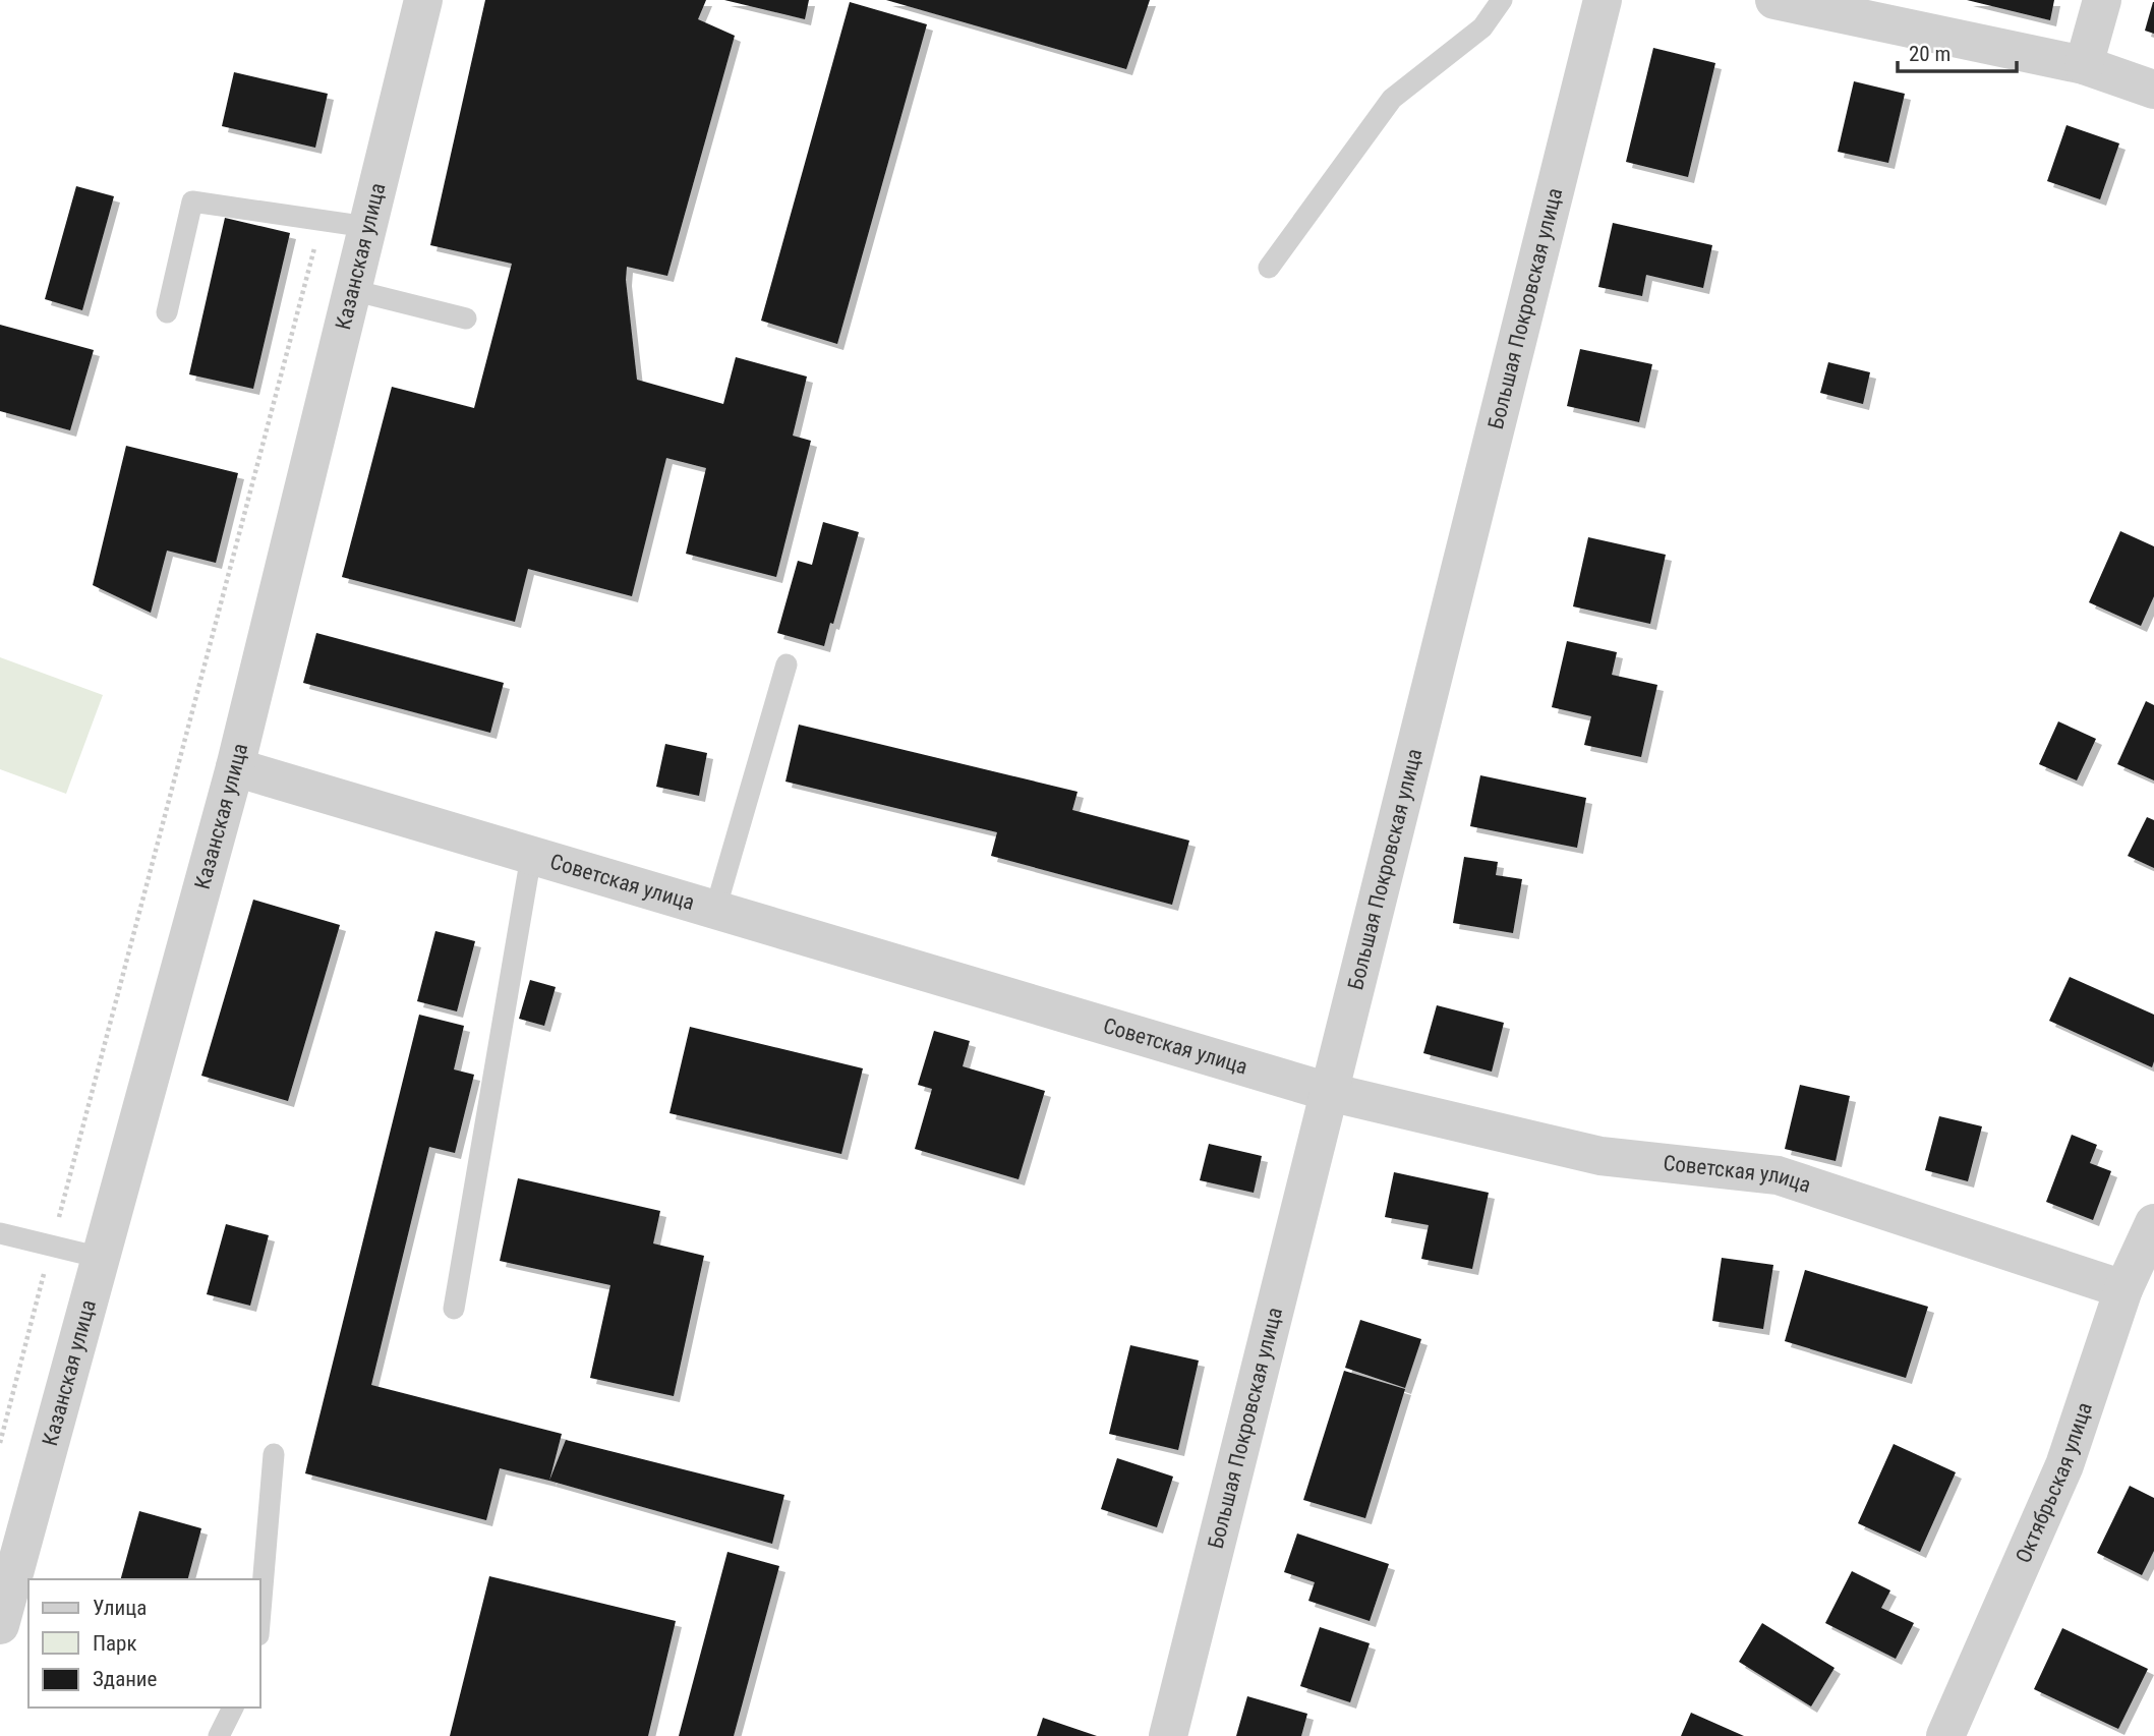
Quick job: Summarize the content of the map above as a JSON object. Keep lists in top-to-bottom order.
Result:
{
  "streets": {
    "street": [
      "Казанская улица",
      "Большая Покровская улица",
      "Советская улица",
      "Октябрьская улица"
    ]
  },
  "crossings": [
    ["Казанская улица", "Советская улица"],
    ["Большая Покровская улица", "Советская улица"],
    ["Советская улица", "Октябрьская улица"]
  ],
  "legend": ["Улица", "Парк", "Здание"],
  "scale_bar": "20 m"
}
